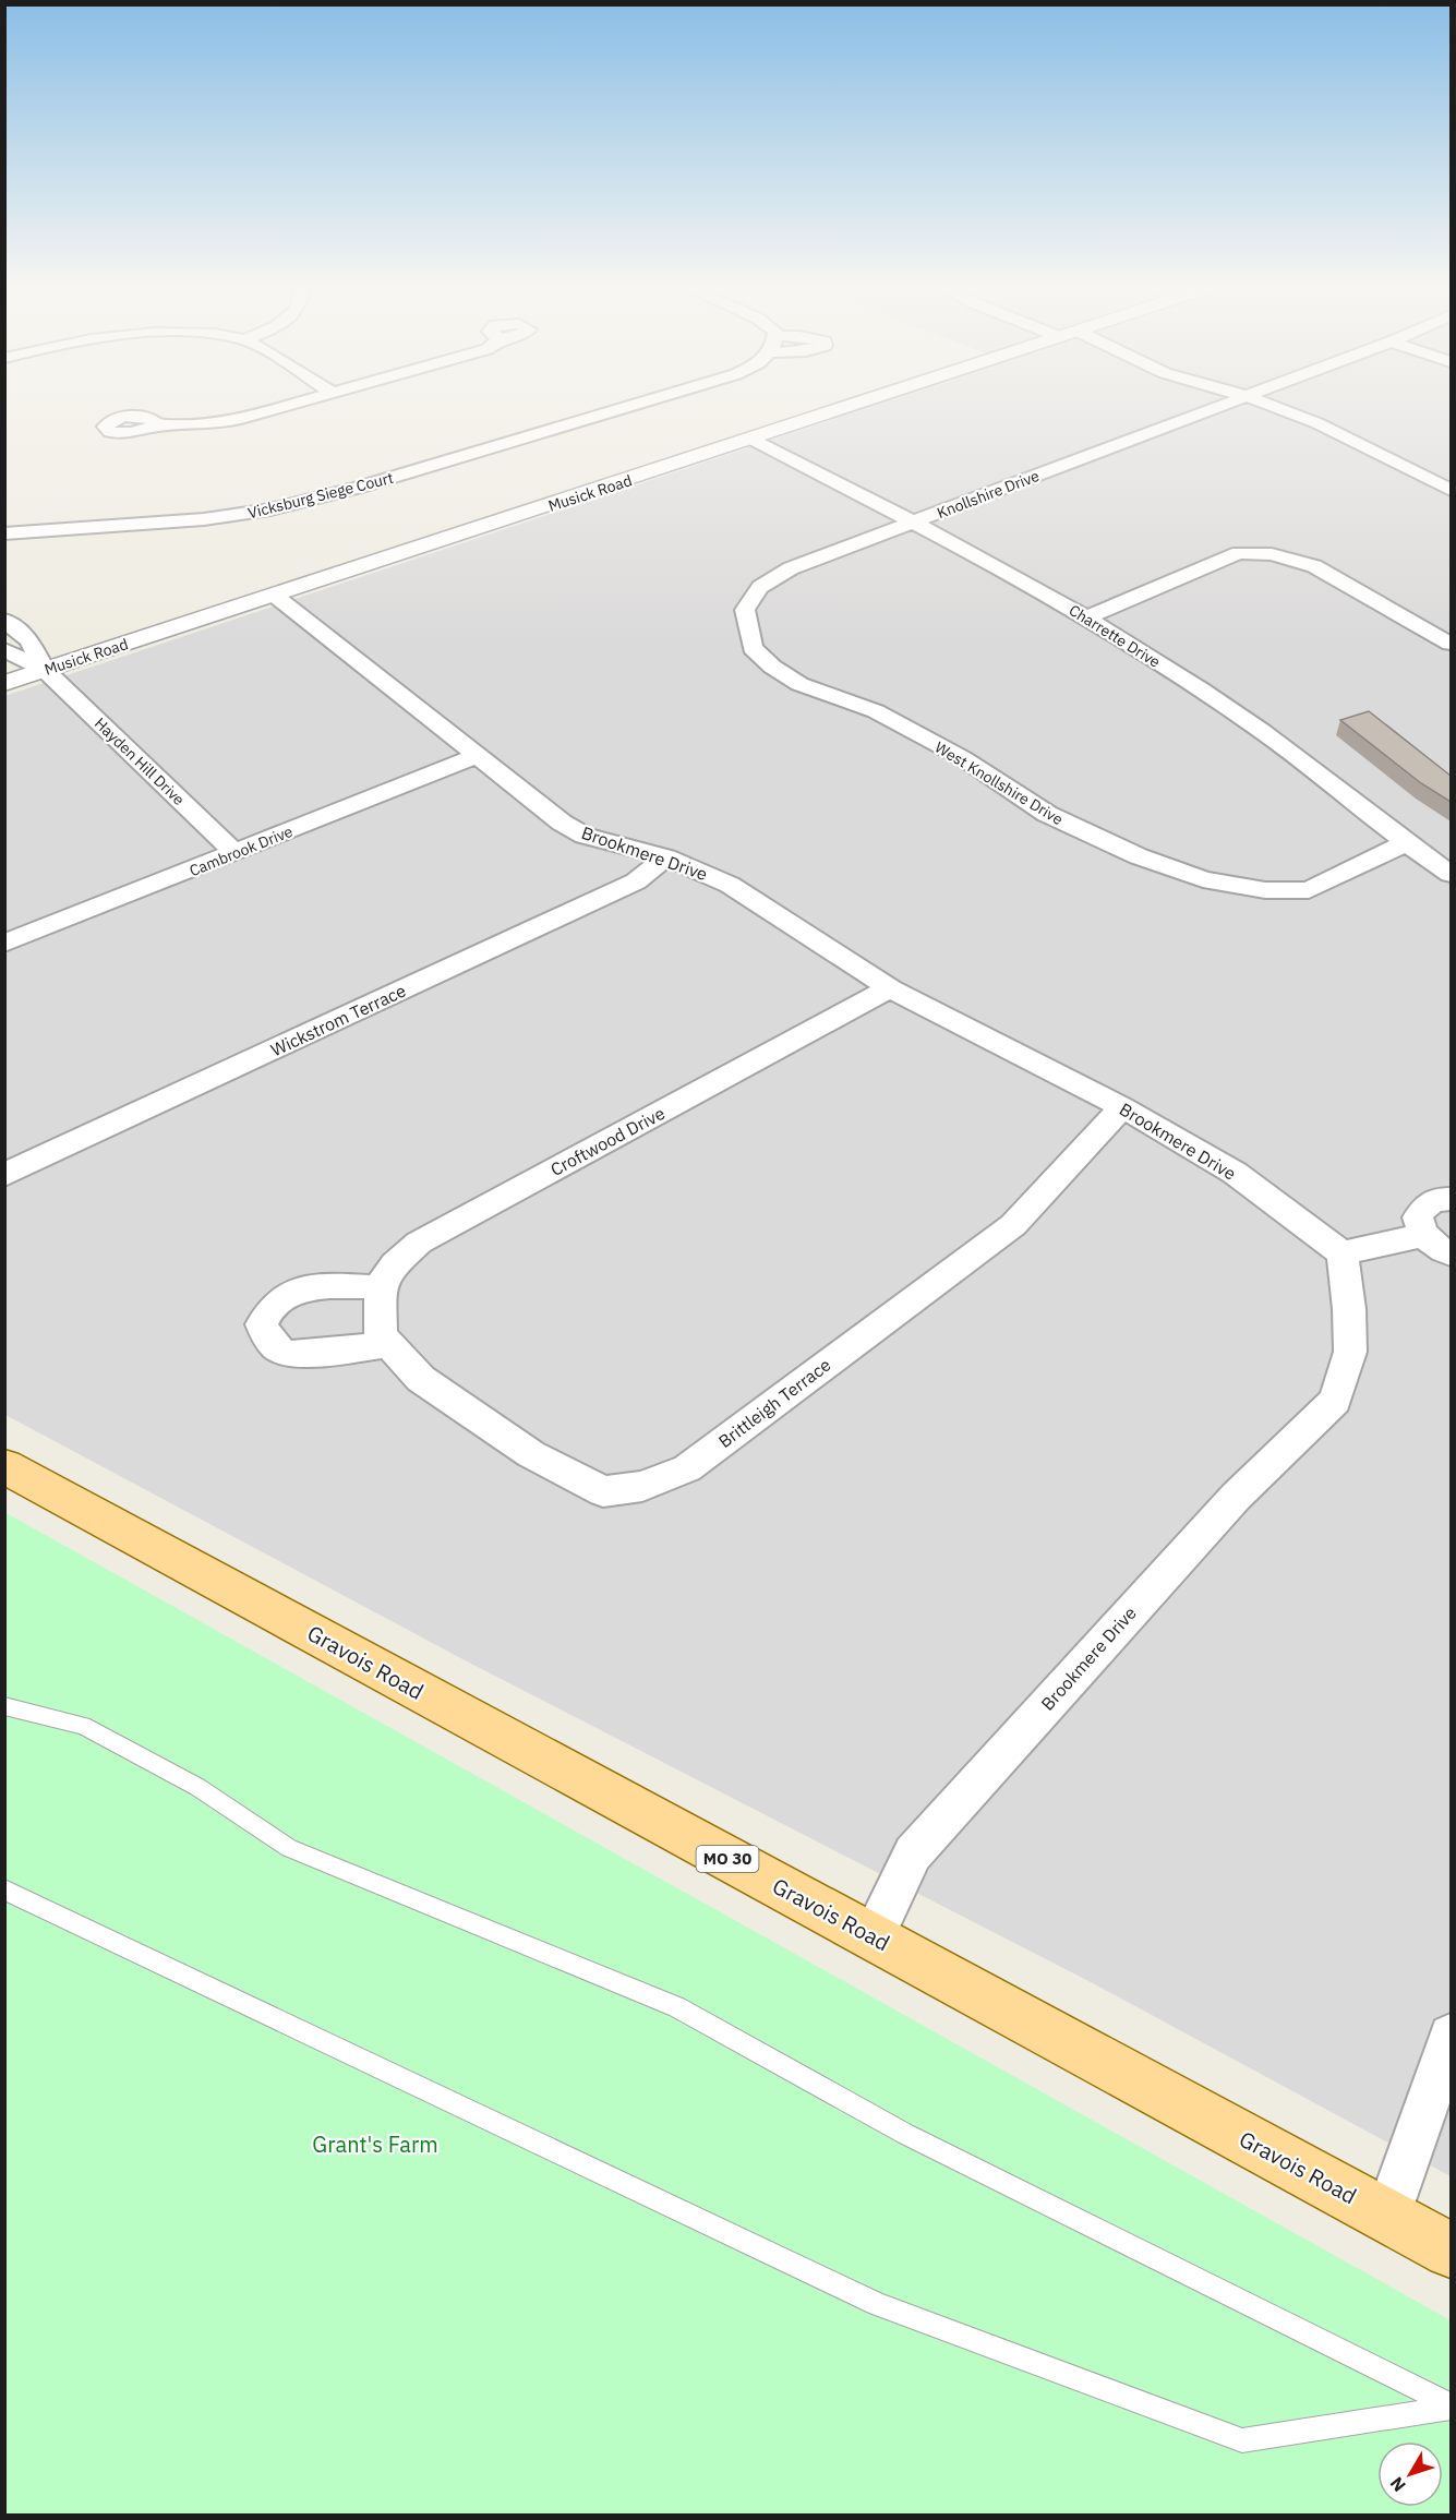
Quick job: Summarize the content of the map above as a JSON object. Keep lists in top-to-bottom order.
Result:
{
  "streets": {
    "main road": ["Gravois Road", "MO 30"],
    "street": [
      "Musick Road",
      "Knollshire Drive",
      "Vicksburg Siege Court",
      "Charrette Drive",
      "Hayden Hill Drive",
      "West Knollshire Drive",
      "Cambrook Drive",
      "Brookmere Drive",
      "Wickstrom Terrace",
      "Croftwood Drive",
      "Brittleigh Terrace"
    ]
  },
  "crossings": [
    ["Musick Road", "Charrette Drive"],
    ["Musick Road", "Hayden Hill Drive"],
    ["Musick Road", "Brookmere Drive"],
    ["Knollshire Drive", "Charrette Drive"],
    ["Knollshire Drive", "West Knollshire Drive"],
    ["Charrette Drive", "West Knollshire Drive"],
    ["Hayden Hill Drive", "Cambrook Drive"],
    ["Cambrook Drive", "Brookmere Drive"],
    ["Brookmere Drive", "Wickstrom Terrace"],
    ["Brookmere Drive", "Croftwood Drive"],
    ["Brookmere Drive", "Brittleigh Terrace"],
    ["Brookmere Drive", "Gravois Road"]
  ],
  "parks": ["Grant's Farm"],
  "north": "bottom left"
}
